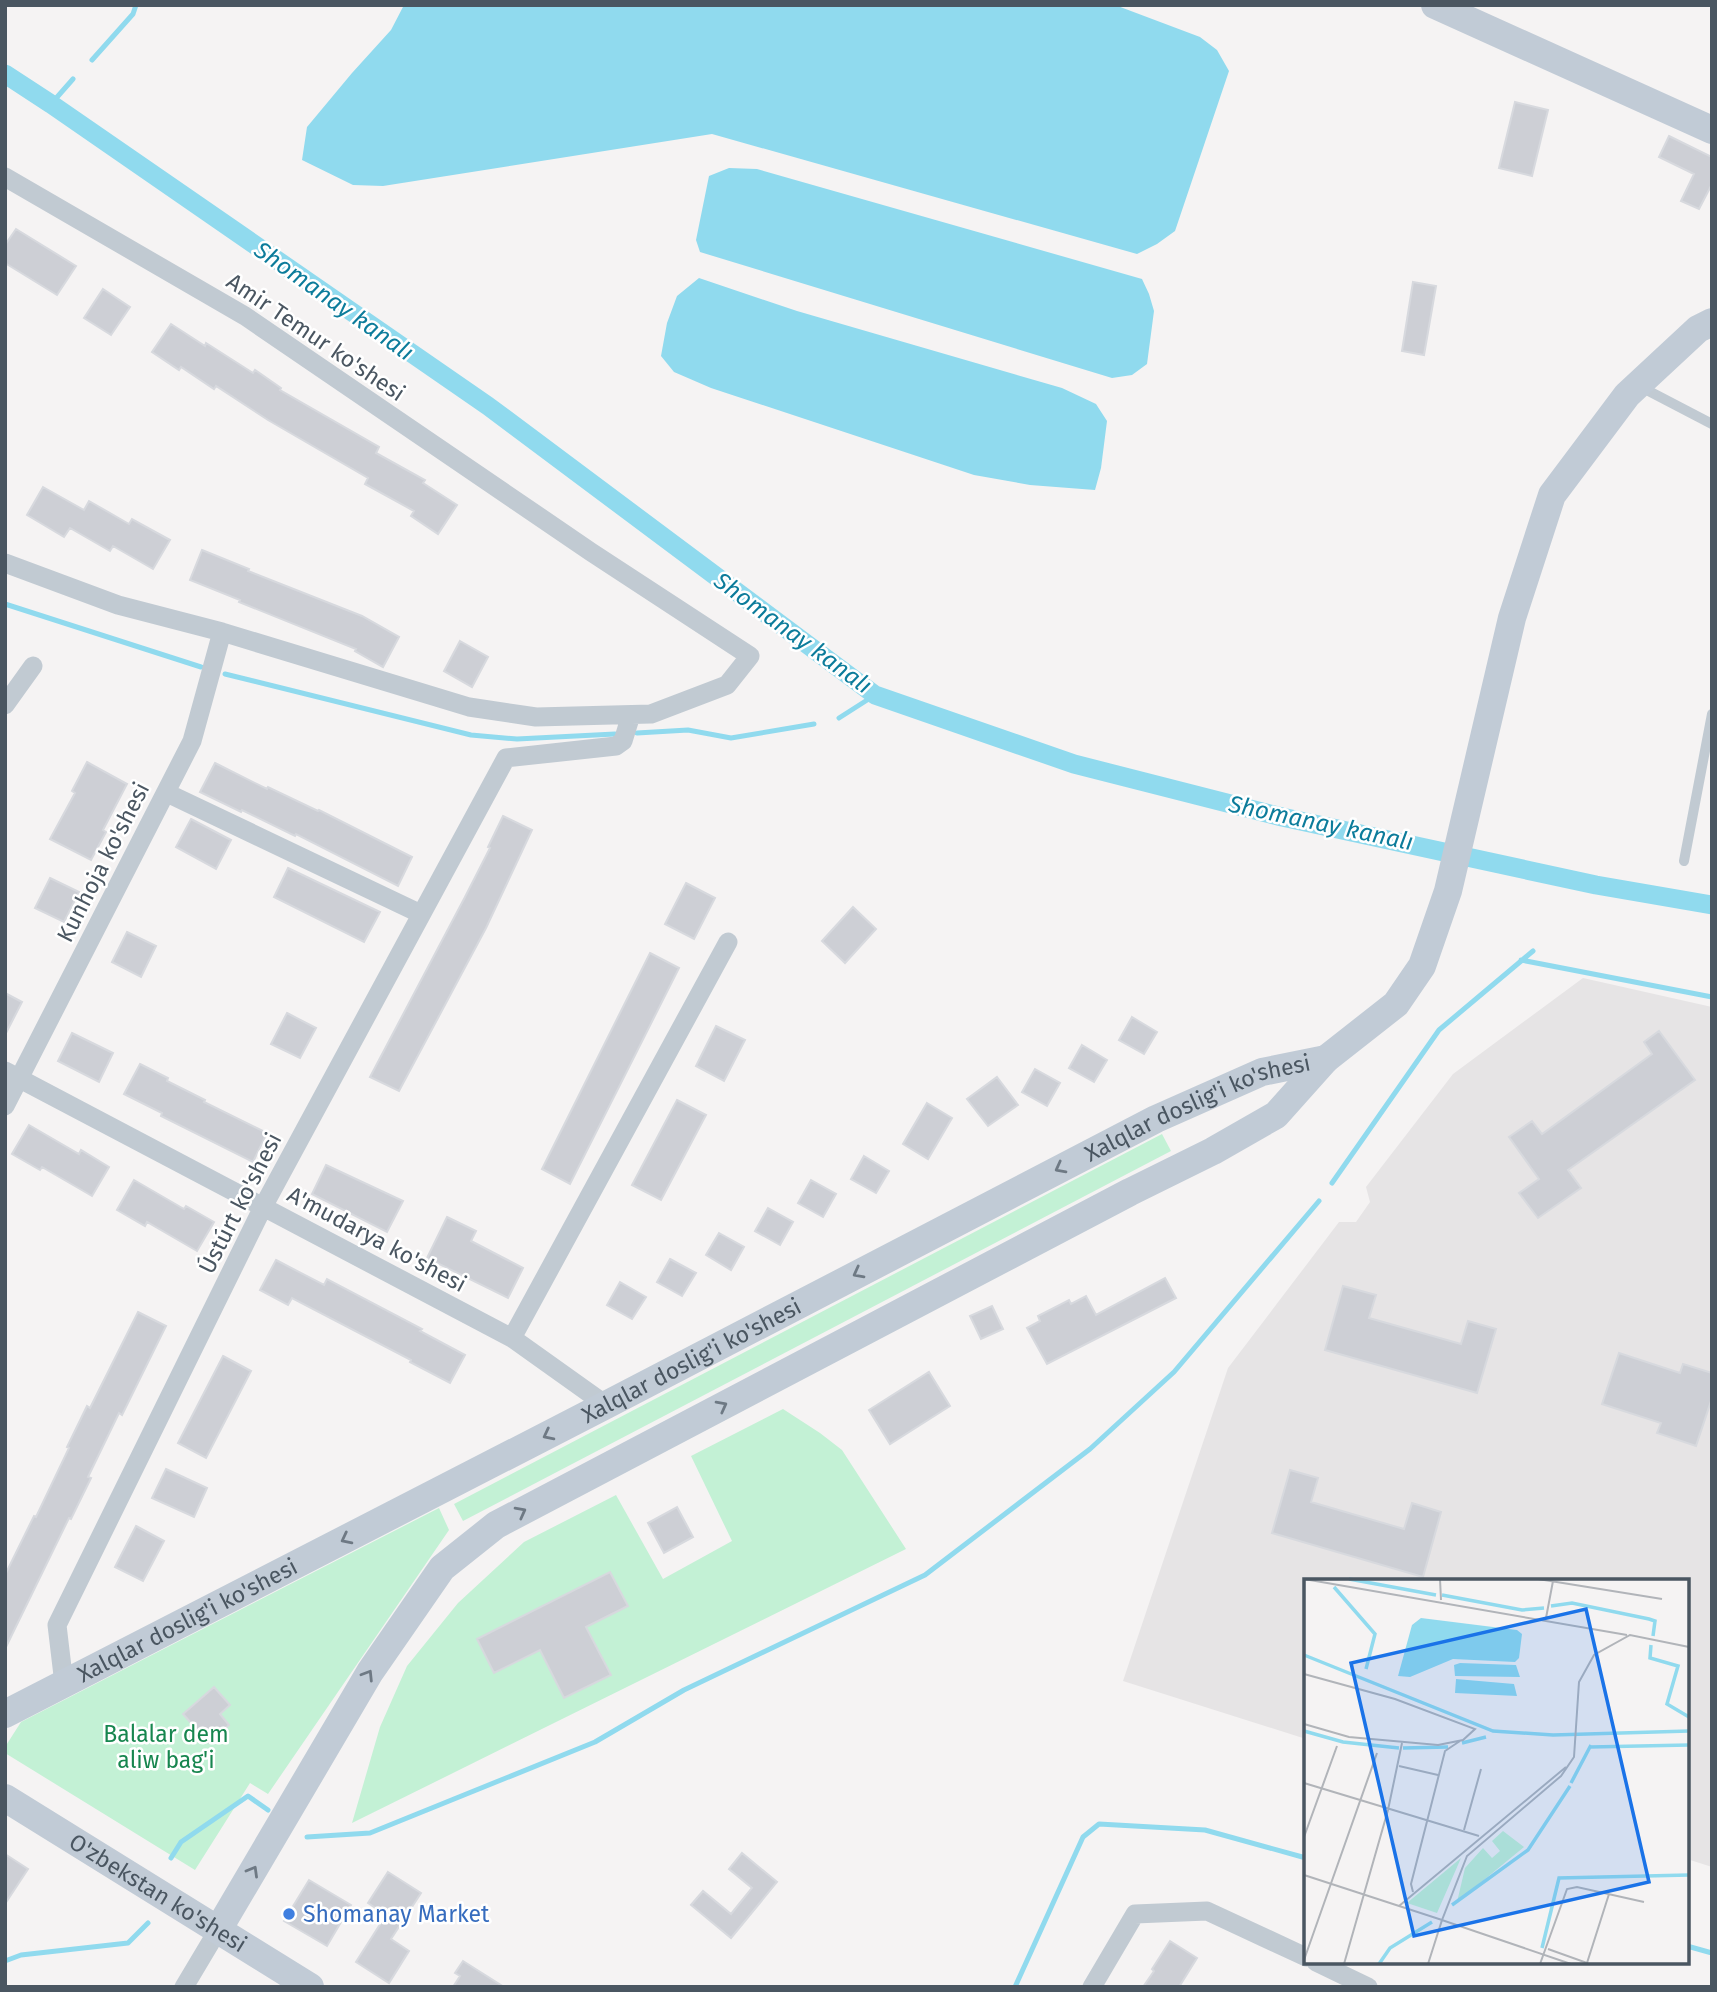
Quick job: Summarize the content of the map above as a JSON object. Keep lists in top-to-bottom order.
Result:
{
  "streets": {
    "main road": ["Xalqlar doslig'i ko'shesi", "O'zbekstan ko'shesi"],
    "street": [
      "Amir Temur ko'shesi",
      "Kunhoja ko'shesi",
      "Ústúrt ko'shesi",
      "A'mudarya ko'shesi"
    ]
  },
  "crossings": [
    ["Amir Temur ko'shesi", "Ústúrt ko'shesi"],
    ["Kunhoja ko'shesi", "A'mudarya ko'shesi"],
    ["Xalqlar doslig'i ko'shesi", "Ústúrt ko'shesi"],
    ["Xalqlar doslig'i ko'shesi", "A'mudarya ko'shesi"],
    ["Xalqlar doslig'i ko'shesi", "O'zbekstan ko'shesi"],
    ["Ústúrt ko'shesi", "A'mudarya ko'shesi"]
  ],
  "water": ["Shomanay kanalı"],
  "parks": ["Balalar dem aliw bag'i"],
  "places": ["Shomanay Market"]
}
